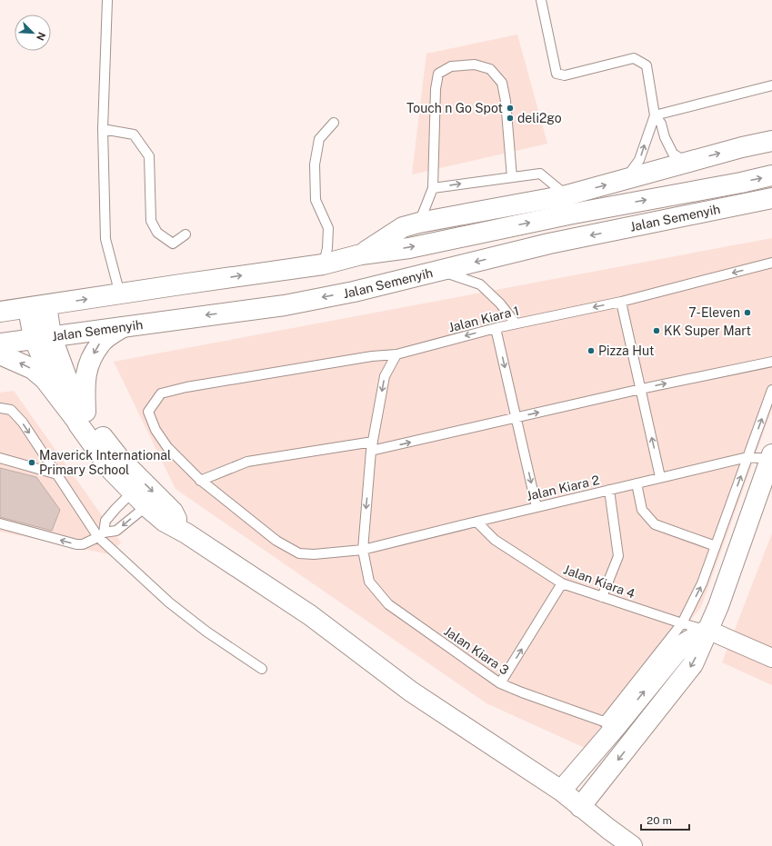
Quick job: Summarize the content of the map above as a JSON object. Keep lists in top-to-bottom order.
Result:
{
  "streets": {
    "main road": ["Jalan Semenyih"],
    "lane": [
      "Jalan Kiara 1",
      "Jalan Kiara 2",
      "Jalan Kiara 4",
      "Jalan Kiara 3"
    ]
  },
  "crossings": [
    ["Jalan Kiara 1", "Jalan Kiara 2"],
    ["Jalan Kiara 2", "Jalan Kiara 4"],
    ["Jalan Kiara 2", "Jalan Kiara 3"]
  ],
  "one_way": ["Jalan Kiara 1"],
  "places": [
    "Touch n Go Spot",
    "deli2go",
    "7-Eleven",
    "KK Super Mart",
    "Pizza Hut",
    "Maverick International Primary School"
  ],
  "scale_bar": "20 m",
  "north": "bottom right"
}
